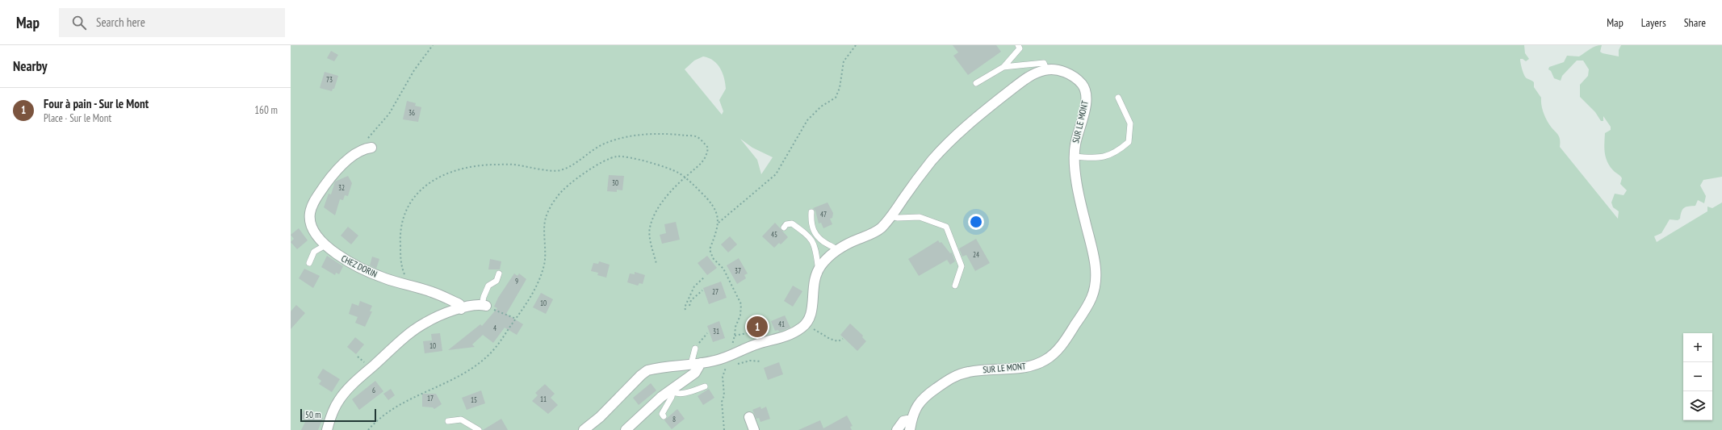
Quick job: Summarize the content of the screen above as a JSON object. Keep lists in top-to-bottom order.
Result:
{
  "streets": {
    "street": ["SUR LE MONT", "CHEZ DORIN"]
  },
  "house_numbers": [
    "73",
    "36",
    "30",
    "32",
    "47",
    "45",
    "24",
    "37",
    "9",
    "27",
    "10",
    "41",
    "4",
    "31",
    "10",
    "6",
    "17",
    "11",
    "15",
    "8"
  ],
  "scale_bar": "50 m",
  "page": {
    "header": "Map",
    "search": "Search here",
    "nav": ["Map", "Layers", "Share"],
    "heading": "Nearby",
    "list": [
      {
        "mark": "1",
        "name": "Four à pain - Sur le Mont",
        "note": "Place · Sur le Mont",
        "value": "160 m"
      }
    ],
    "pins": "1",
    "map_buttons": ["+", "−"],
    "scale": "50 m"
  }
}
